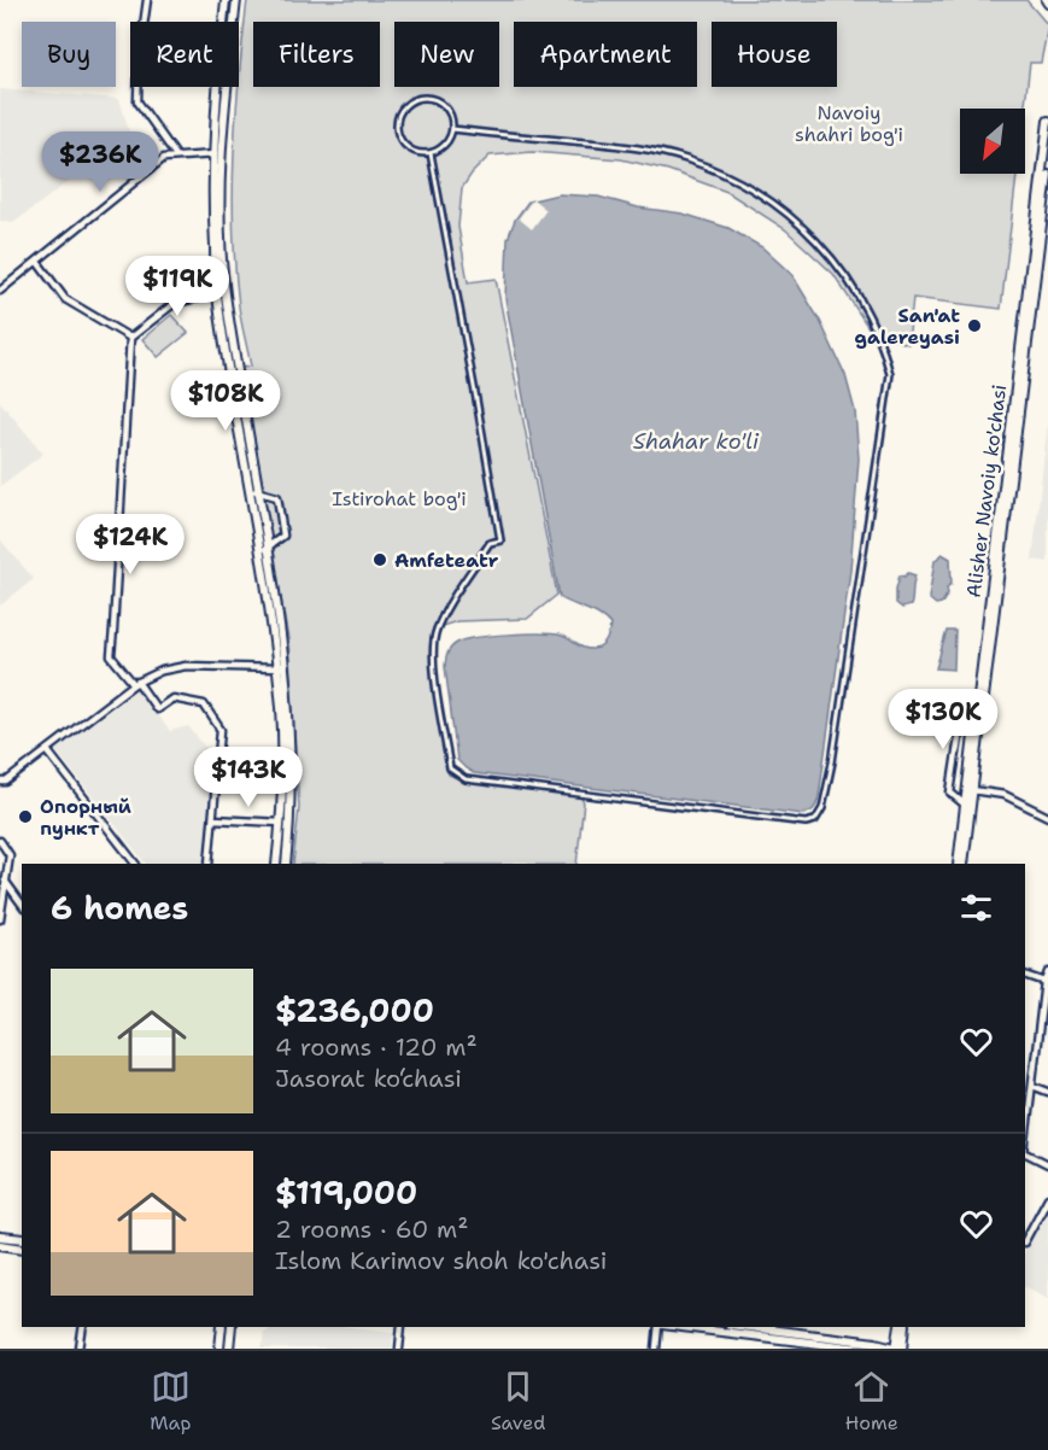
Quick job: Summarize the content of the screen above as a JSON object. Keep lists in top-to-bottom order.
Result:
{
  "streets": {
    "main road": ["Alisher Navoiy ko'chasi"]
  },
  "water": ["Shahar ko'li"],
  "parks": ["Navoiy shahri bog'i", "Istirohat bog'i"],
  "places": ["San'at galereyasi", "Amfeteatr", "Опорный пункт"],
  "north": "bottom left",
  "page": {
    "chip": [
      "Buy",
      "Rent",
      "Filters",
      "New",
      "Apartment",
      "House"
    ],
    "price": [
      "$236K",
      "$119K",
      "$108K",
      "$124K",
      "$130K",
      "$143K"
    ],
    "heading": "6 homes",
    "list": [
      {
        "name": "$236,000",
        "note": "4 rooms · 120 m² · Jasorat ko‘chasi"
      },
      {
        "name": "$119,000",
        "note": "2 rooms · 60 m² · Islom Karimov shoh ko'chasi"
      }
    ],
    "tabs": ["Map", "Saved", "Home"]
  }
}
